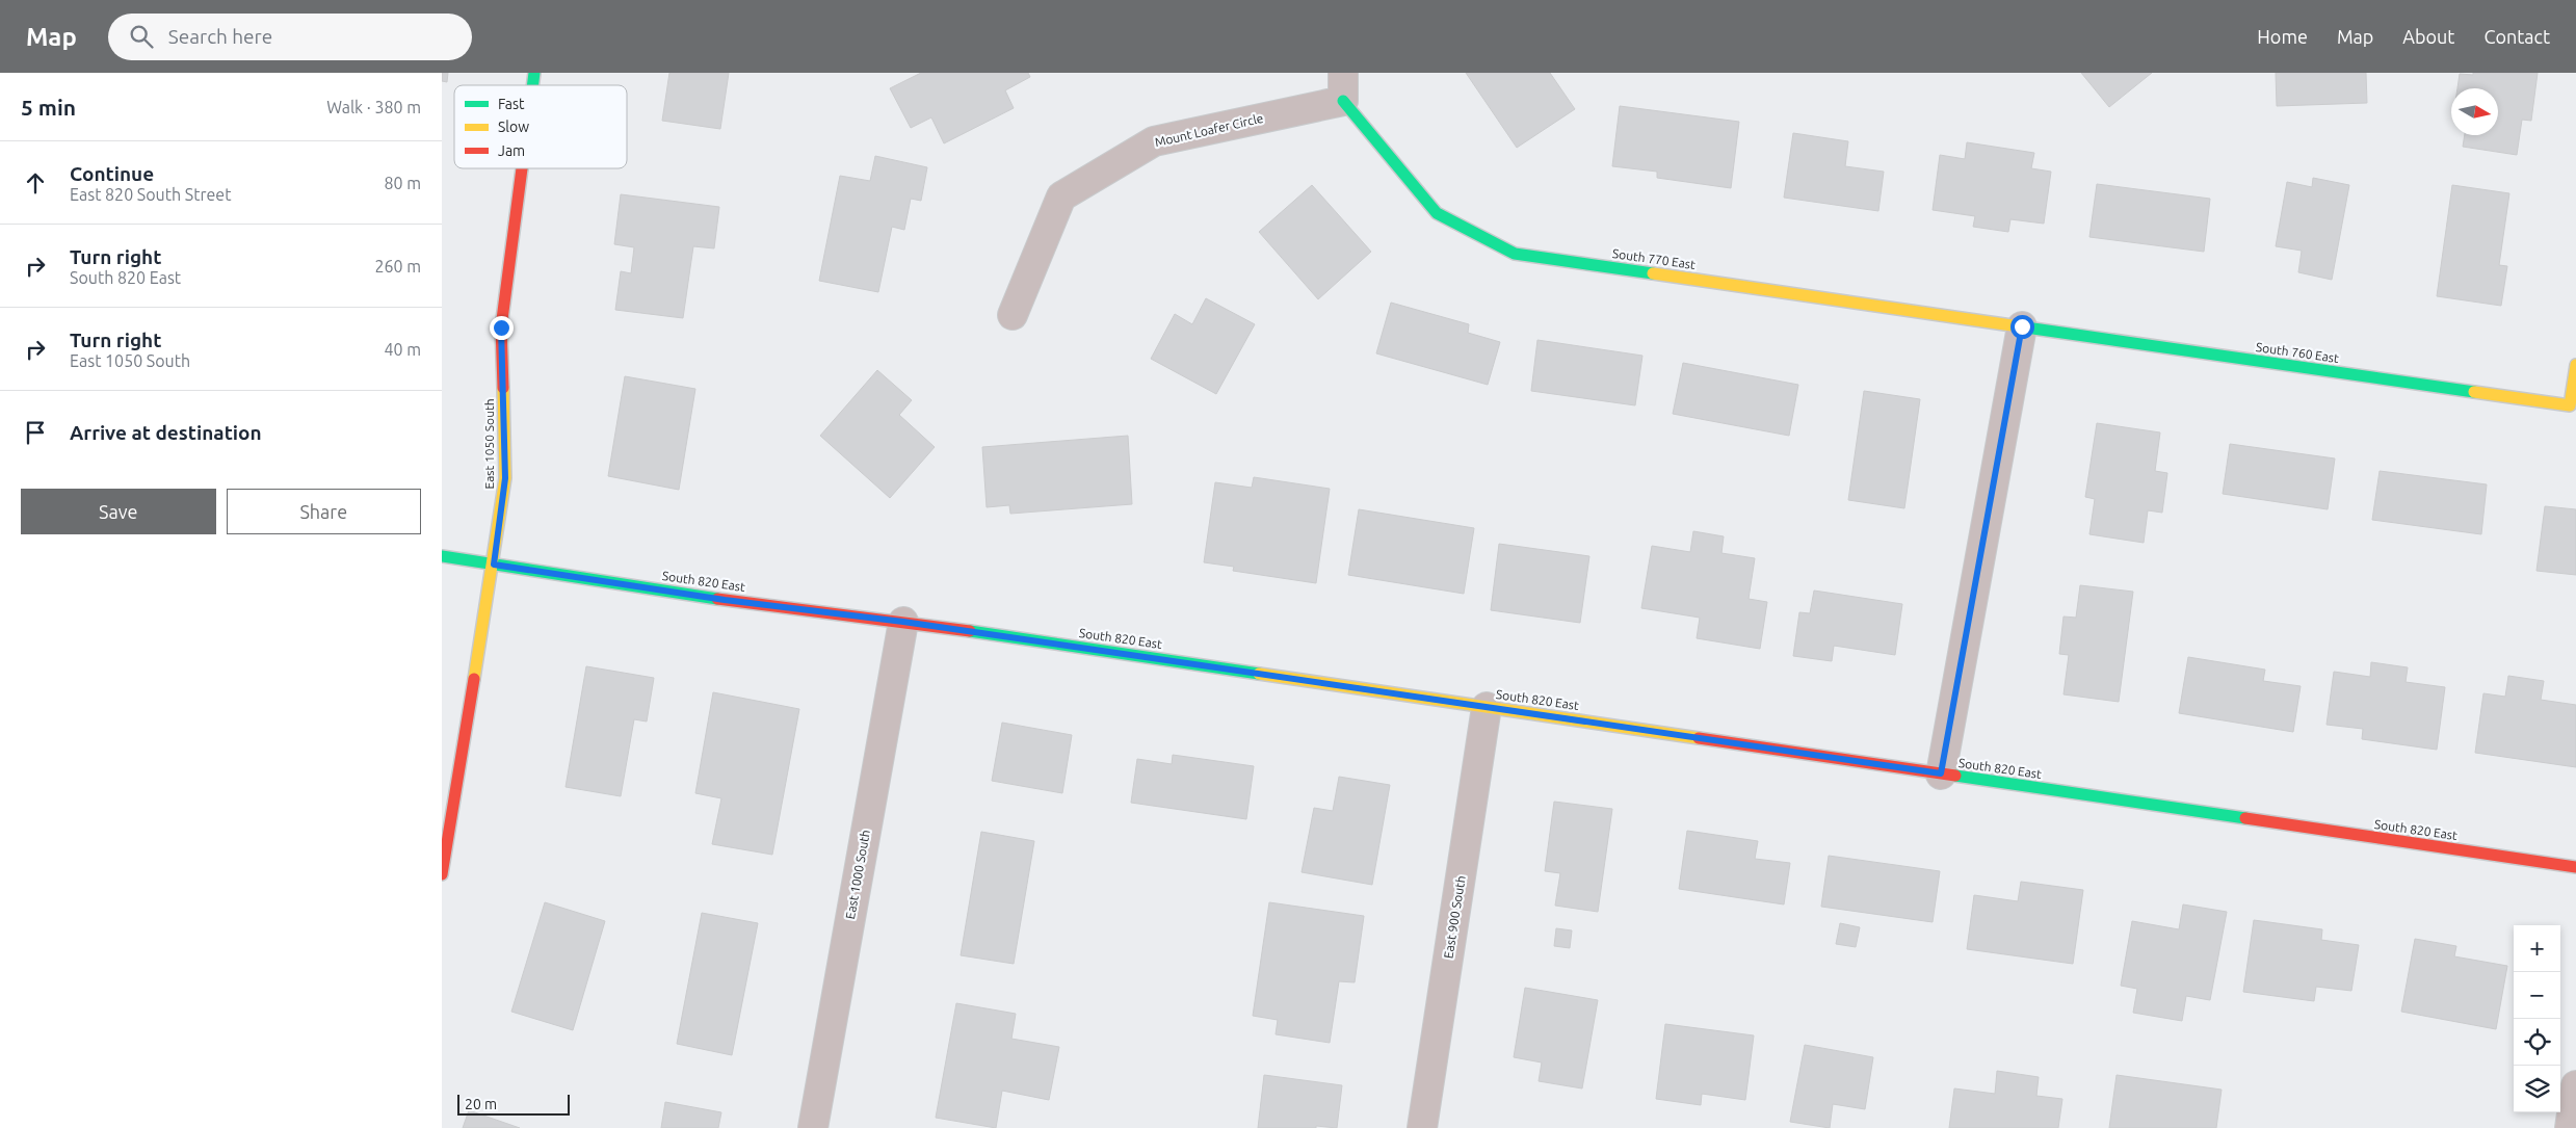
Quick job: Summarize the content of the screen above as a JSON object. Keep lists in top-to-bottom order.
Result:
{
  "streets": {
    "street": [
      "Mount Loafer Circle",
      "South 770 East",
      "South 760 East",
      "East 1050 South",
      "South 820 East",
      "East 1000 South",
      "East 900 South"
    ]
  },
  "crossings": [
    ["Mount Loafer Circle", "South 770 East"],
    ["South 770 East", "South 760 East"],
    ["East 1050 South", "South 820 East"],
    ["South 820 East", "East 1000 South"],
    ["South 820 East", "East 900 South"]
  ],
  "legend": ["Fast", "Slow", "Jam"],
  "scale_bar": "20 m",
  "north": "right",
  "page": {
    "header": "Map",
    "search": "Search here",
    "nav": [
      "Home",
      "Map",
      "About",
      "Contact"
    ],
    "heading": ["5 min", "Walk · 380 m"],
    "list": [
      ["Continue", "East 820 South Street", "80 m"],
      ["Turn right", "South 820 East", "260 m"],
      ["Turn right", "East 1050 South", "40 m"],
      "Arrive at destination"
    ],
    "buttons": ["Save", "Share"],
    "map_buttons": ["+", "−"],
    "scale": "20 m"
  }
}
